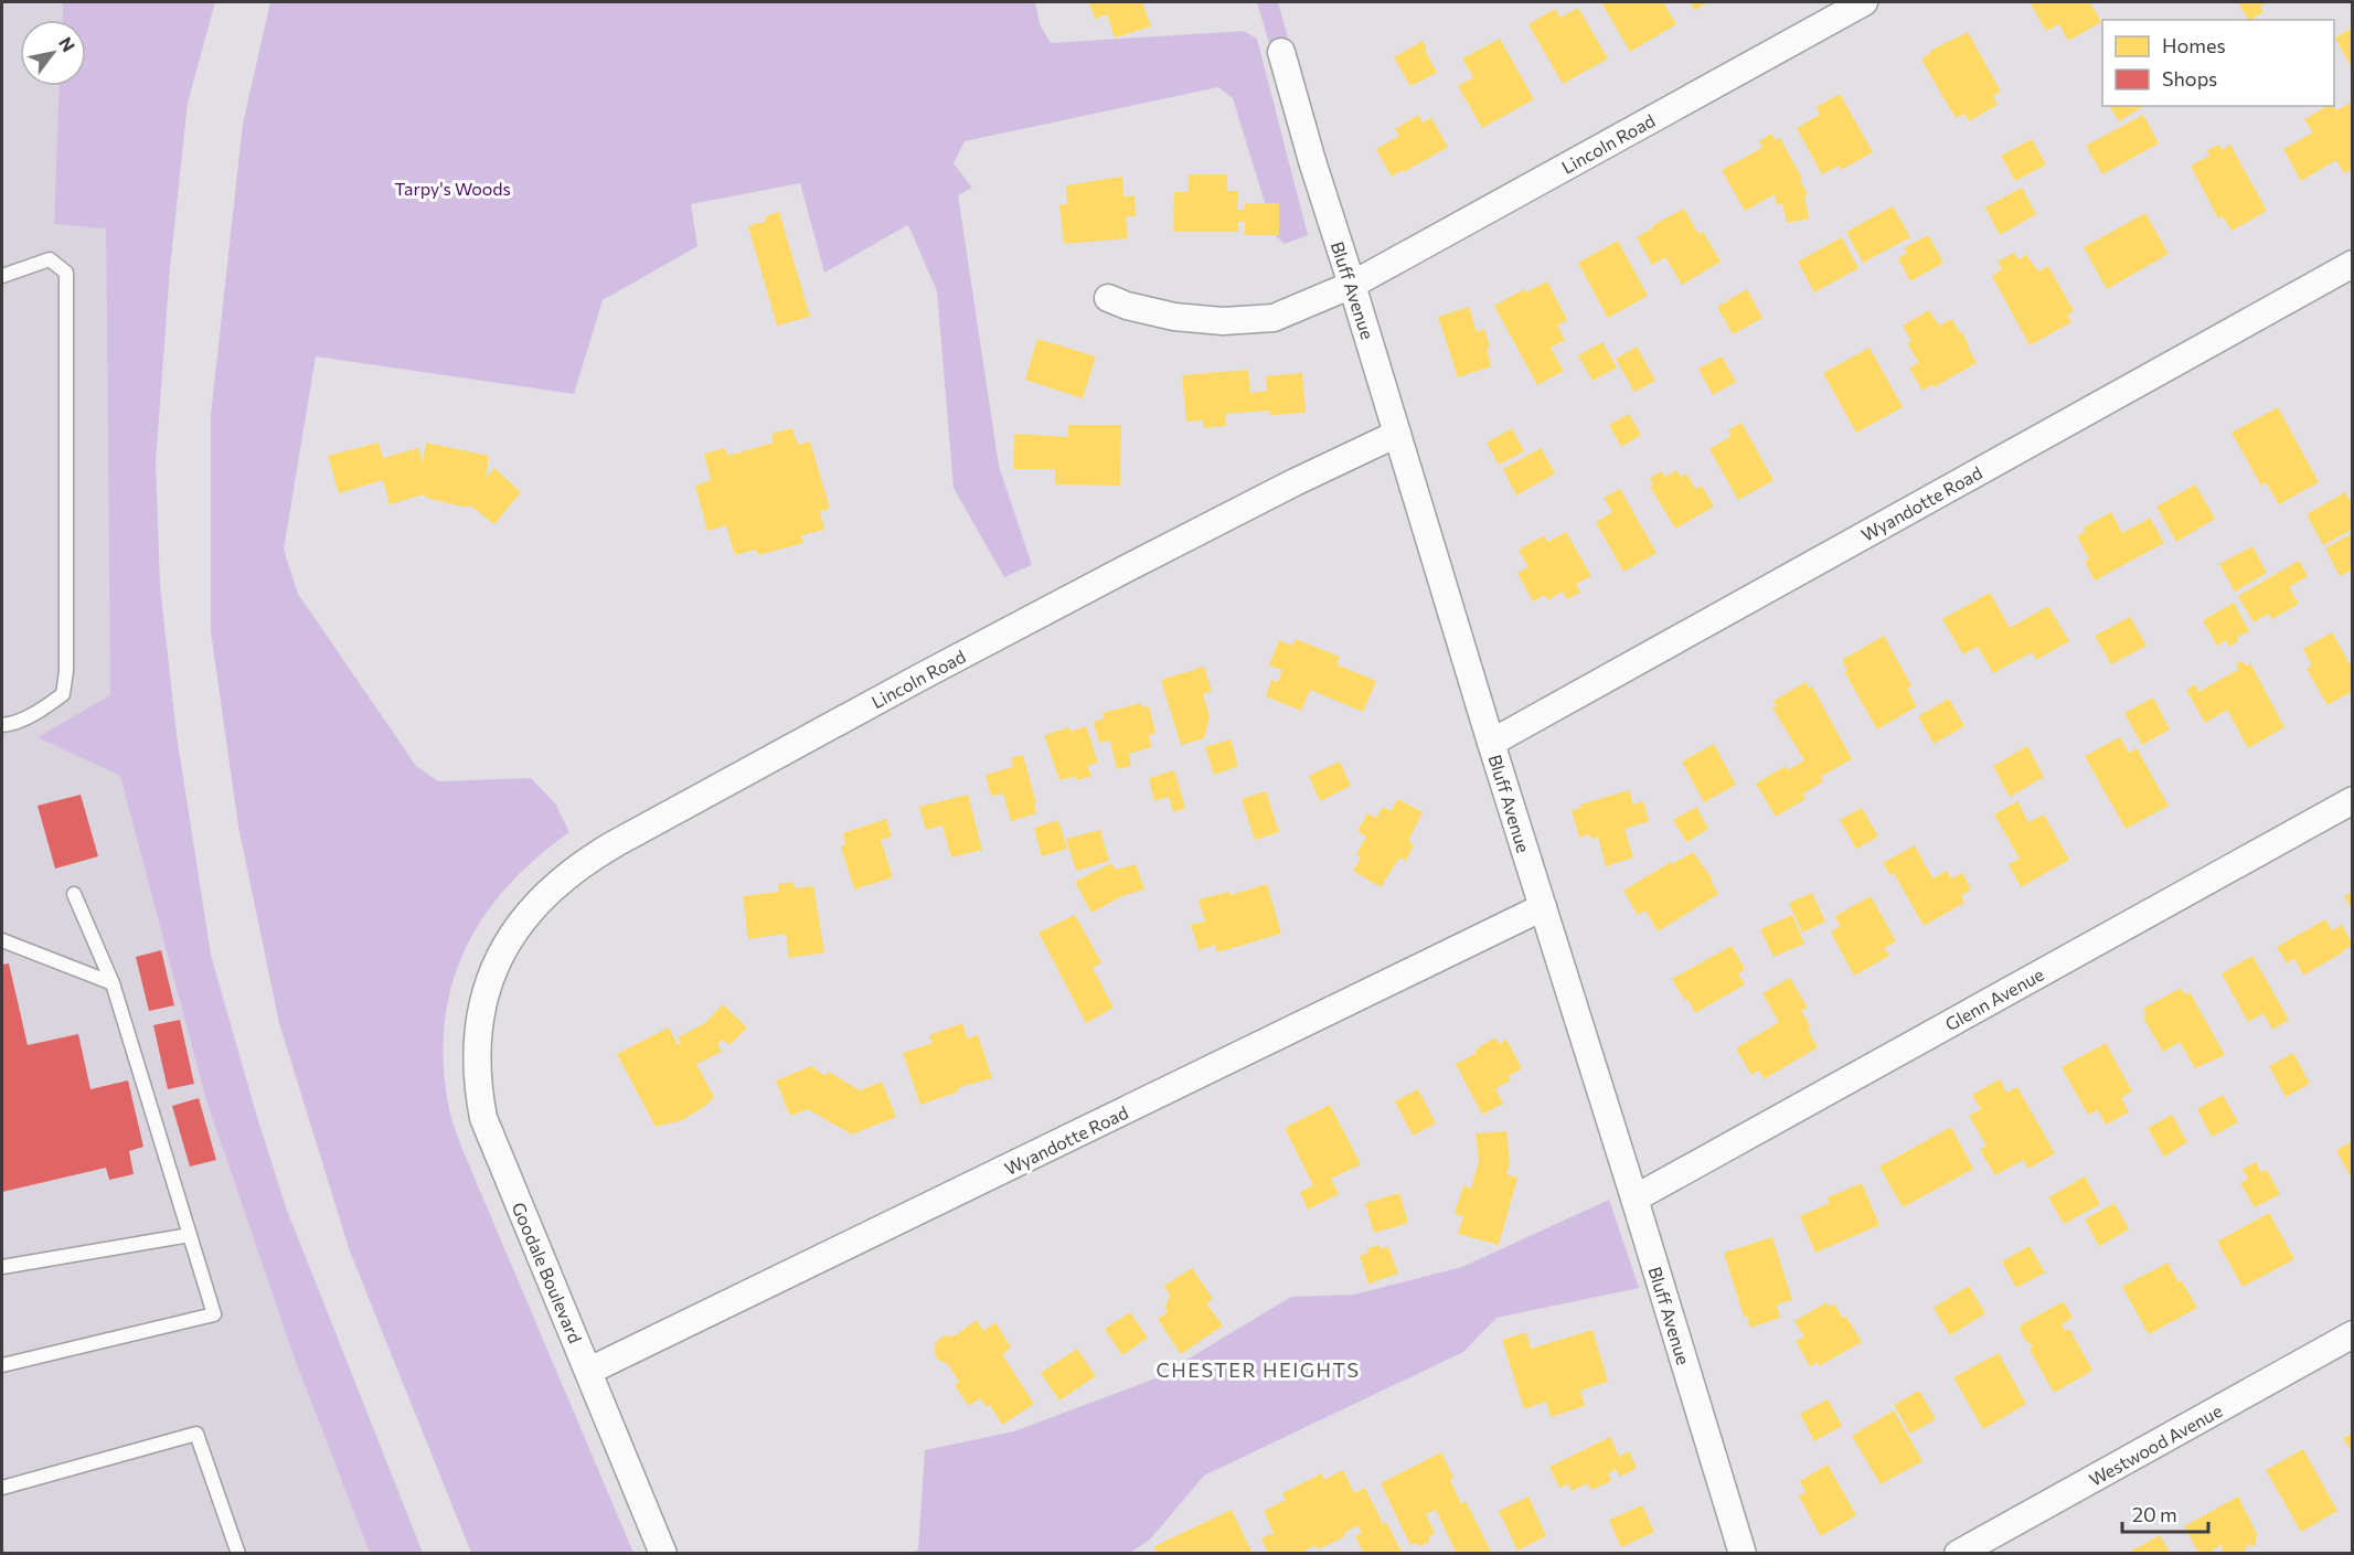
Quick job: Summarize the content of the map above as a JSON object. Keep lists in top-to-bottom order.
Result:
{
  "streets": {
    "street": [
      "Lincoln Road",
      "Bluff Avenue",
      "Wyandotte Road",
      "Glenn Avenue",
      "Goodale Boulevard",
      "Westwood Avenue"
    ]
  },
  "crossings": [
    ["Lincoln Road", "Bluff Avenue"],
    ["Lincoln Road", "Goodale Boulevard"],
    ["Bluff Avenue", "Wyandotte Road"],
    ["Bluff Avenue", "Glenn Avenue"],
    ["Wyandotte Road", "Goodale Boulevard"]
  ],
  "districts": ["CHESTER HEIGHTS"],
  "parks": ["Tarpy's Woods"],
  "legend": ["Homes", "Shops"],
  "scale_bar": "20 m",
  "north": "top right"
}
